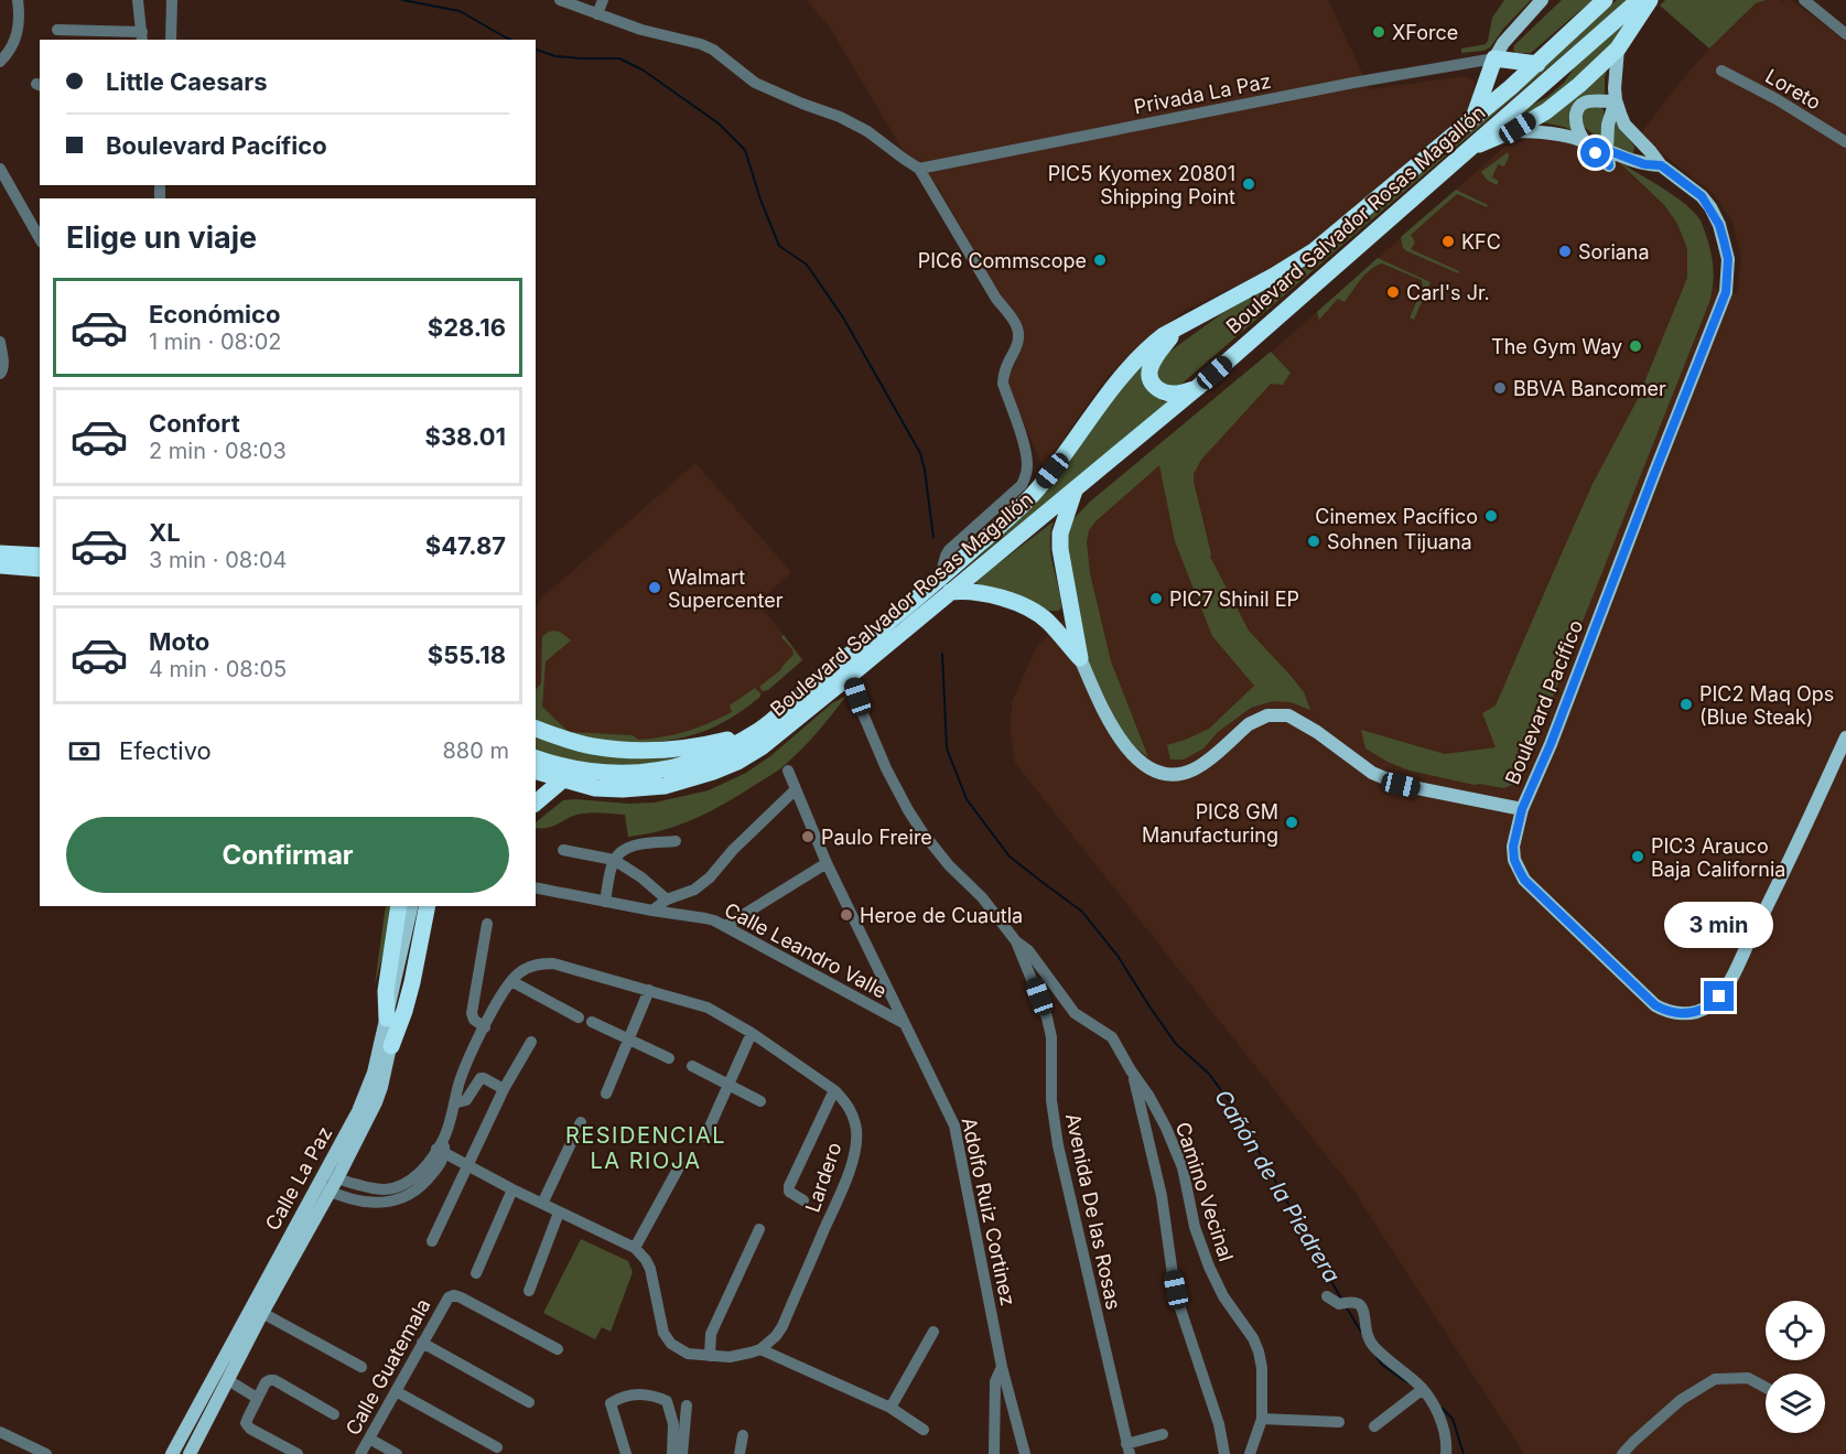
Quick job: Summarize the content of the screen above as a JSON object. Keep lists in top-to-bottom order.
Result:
{
  "streets": {
    "highway": ["Boulevard Salvador Rosas Magallón"],
    "main road": ["Boulevard Pacífico", "Calle La Paz"],
    "street": [
      "Loreto",
      "Privada La Paz",
      "Calle Leandro Valle",
      "Lardero",
      "Camino Vecinal",
      "Adolfo Ruiz Cortinez",
      "Avenida De las Rosas",
      "Calle Guatemala"
    ]
  },
  "crossings": [
    ["Boulevard Salvador Rosas Magallón", "Camino Vecinal"],
    ["Calle Leandro Valle", "Adolfo Ruiz Cortinez"],
    ["Camino Vecinal", "Avenida De las Rosas"]
  ],
  "districts": ["RESIDENCIAL LA RIOJA"],
  "water": ["Cañón de la Piedrera"],
  "places": [
    "XForce",
    "PIC5 Kyomex 20801 Shipping Point",
    "KFC",
    "Soriana",
    "PIC6 Commscope",
    "Carl's Jr.",
    "The Gym Way",
    "BBVA Bancomer",
    "Cinemex Pacífico",
    "Sohnen Tijuana",
    "Walmart Supercenter",
    "PIC7 Shinil EP",
    "PIC2 Maq Ops (Blue Steak)",
    "PIC8 GM Manufacturing",
    "Paulo Freire",
    "PIC3 Arauco Baja California",
    "Heroe de Cuautla"
  ],
  "page": {
    "banner": ["Little Caesars", "Boulevard Pacífico"],
    "heading": "Elige un viaje",
    "list": [
      {
        "name": "Económico",
        "note": "1 min · 08:02",
        "value": "$28.16"
      },
      {
        "name": "Confort",
        "note": "2 min · 08:03",
        "value": "$38.01"
      },
      {
        "name": "XL",
        "note": "3 min · 08:04",
        "value": "$47.87"
      },
      {
        "name": "Moto",
        "note": "4 min · 08:05",
        "value": "$55.18"
      }
    ],
    "pay": ["Efectivo", "880 m"],
    "buttons": "Confirmar",
    "bubble": "3 min"
  }
}
